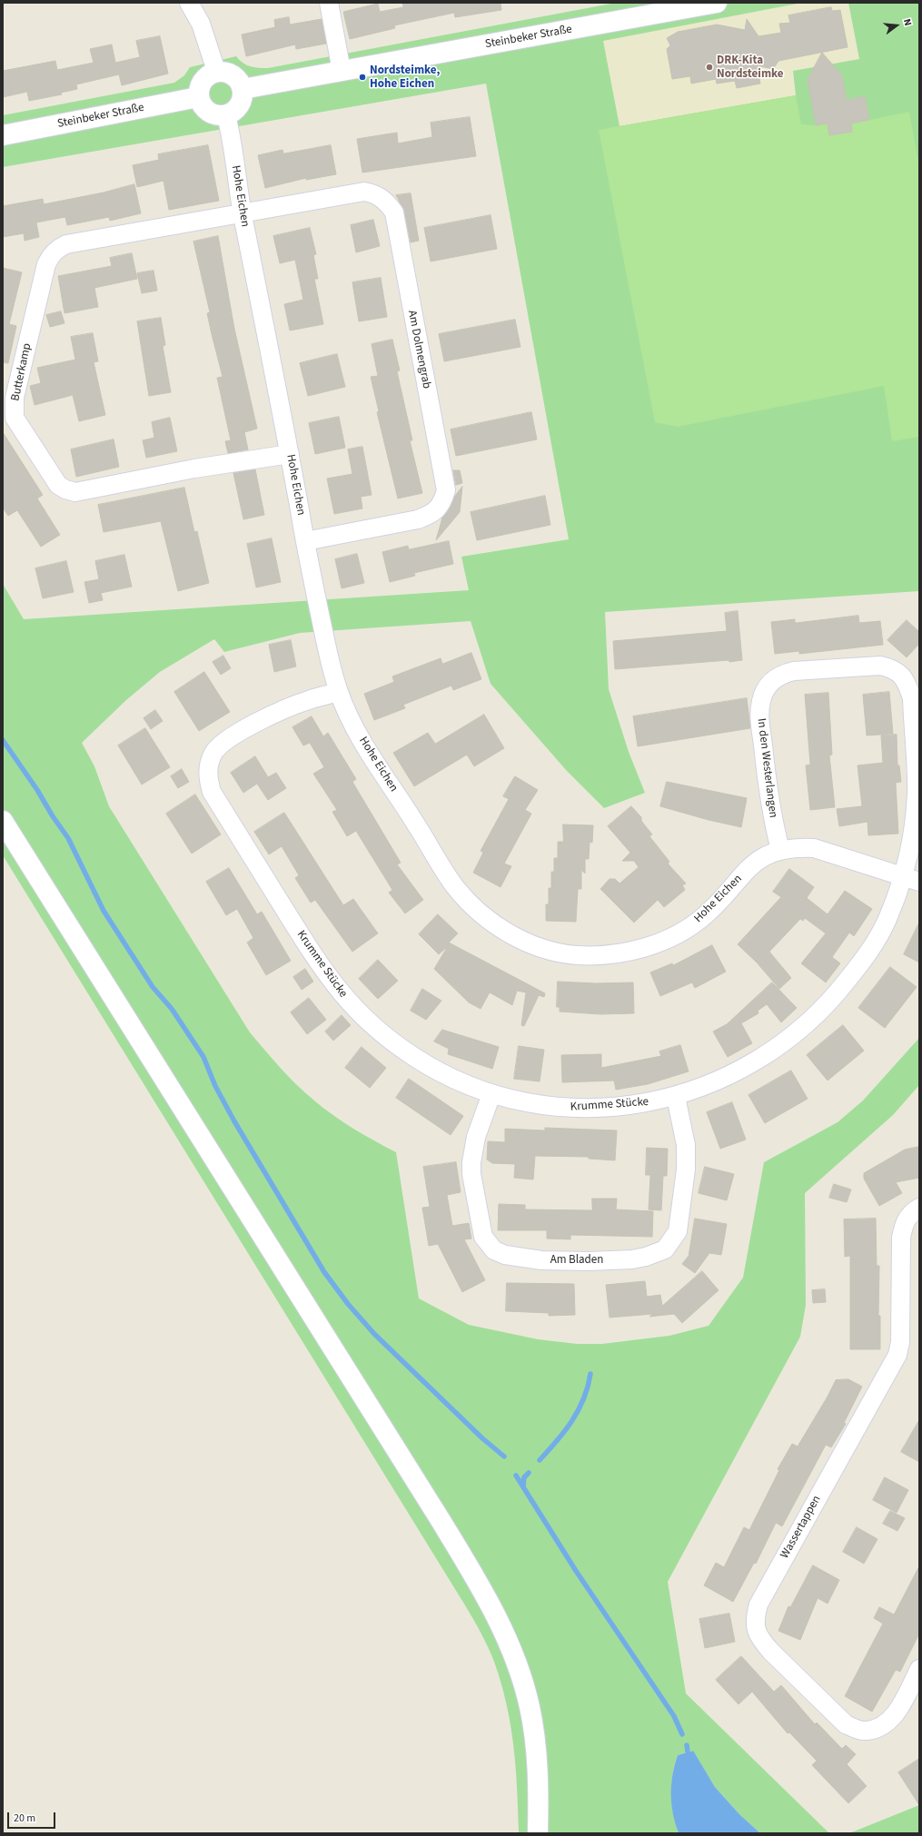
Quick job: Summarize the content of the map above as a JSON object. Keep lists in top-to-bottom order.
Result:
{
  "streets": {
    "street": [
      "Steinbeker Straße",
      "Hohe Eichen",
      "Am Dolmengrab",
      "Butterkamp",
      "In den Westerlangen",
      "Krumme Stücke",
      "Am Bladen",
      "Wassertappen"
    ]
  },
  "crossings": [
    ["Steinbeker Straße", "Hohe Eichen"],
    ["Hohe Eichen", "Am Dolmengrab"],
    ["Hohe Eichen", "Butterkamp"],
    ["Hohe Eichen", "In den Westerlangen"],
    ["Hohe Eichen", "Krumme Stücke"],
    ["Am Dolmengrab", "Butterkamp"],
    ["In den Westerlangen", "Krumme Stücke"],
    ["Krumme Stücke", "Am Bladen"]
  ],
  "places": ["DRK-Kita Nordsteimke", "Nordsteimke, Hohe Eichen"],
  "scale_bar": "20 m",
  "north": "right"
}
